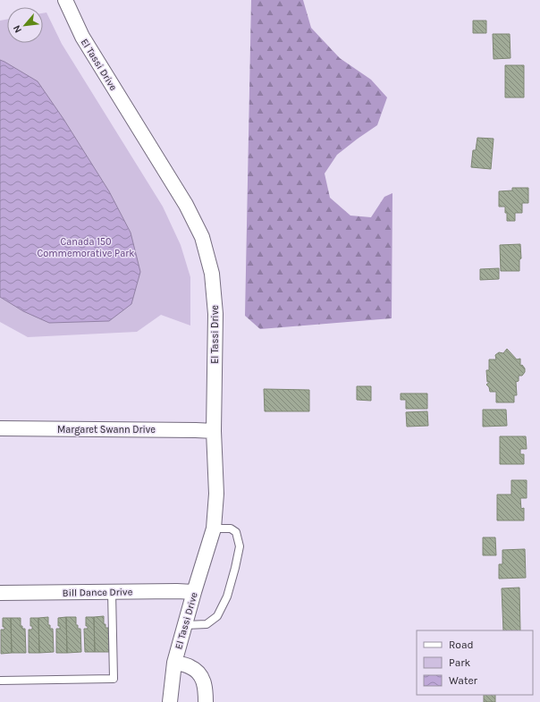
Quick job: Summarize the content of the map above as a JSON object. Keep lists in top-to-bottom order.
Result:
{
  "streets": {
    "street": ["El Tassi Drive", "Margaret Swann Drive", "Bill Dance Drive"]
  },
  "crossings": [
    ["El Tassi Drive", "Margaret Swann Drive"],
    ["El Tassi Drive", "Bill Dance Drive"]
  ],
  "parks": ["Canada 150 Commemorative Park"],
  "legend": ["Road", "Park", "Water"],
  "north": "bottom left"
}
